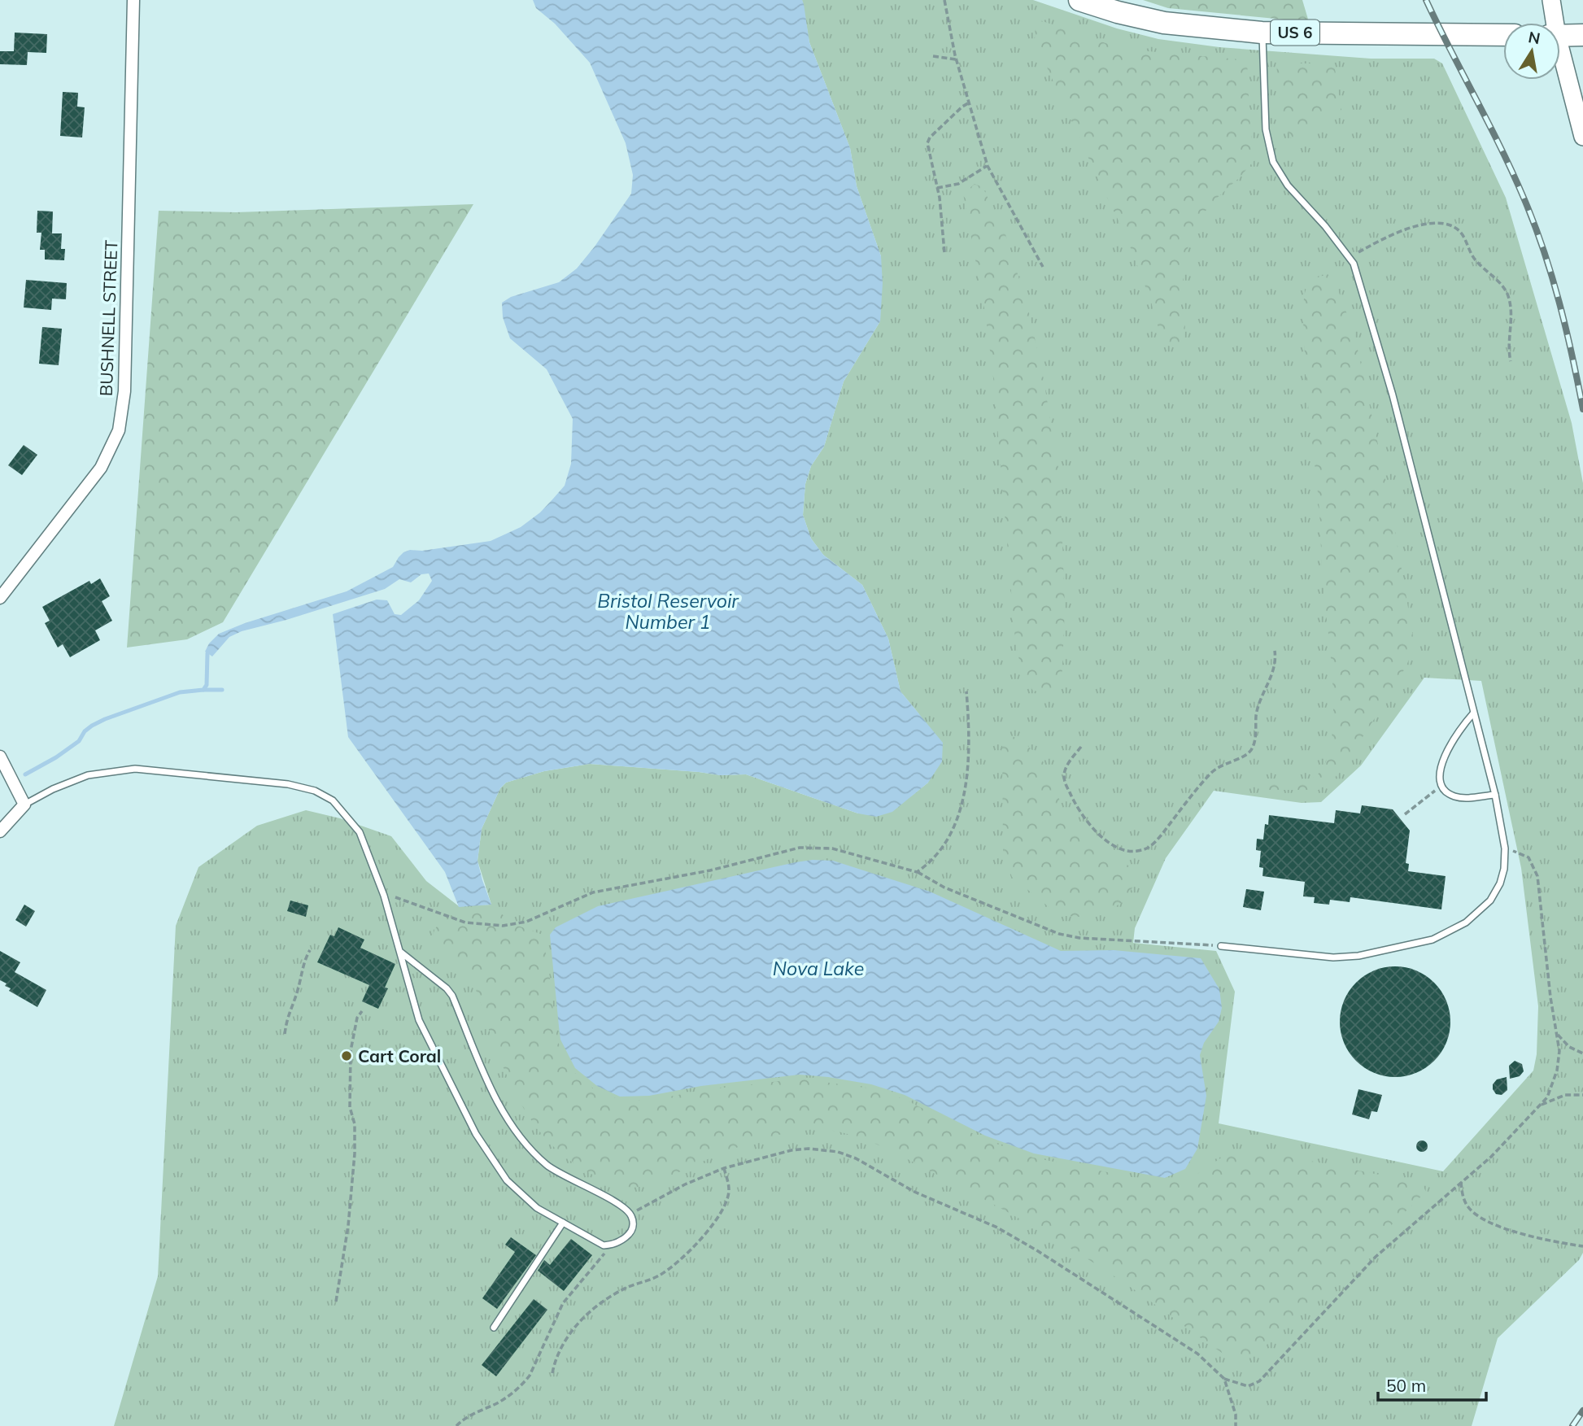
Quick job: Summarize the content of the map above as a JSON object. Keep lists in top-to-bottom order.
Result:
{
  "streets": {
    "highway": ["US 6"],
    "street": ["BUSHNELL STREET"]
  },
  "water": ["Bristol Reservoir Number 1", "Nova Lake"],
  "places": ["Cart Coral"],
  "scale_bar": "50 m",
  "north": "top"
}
